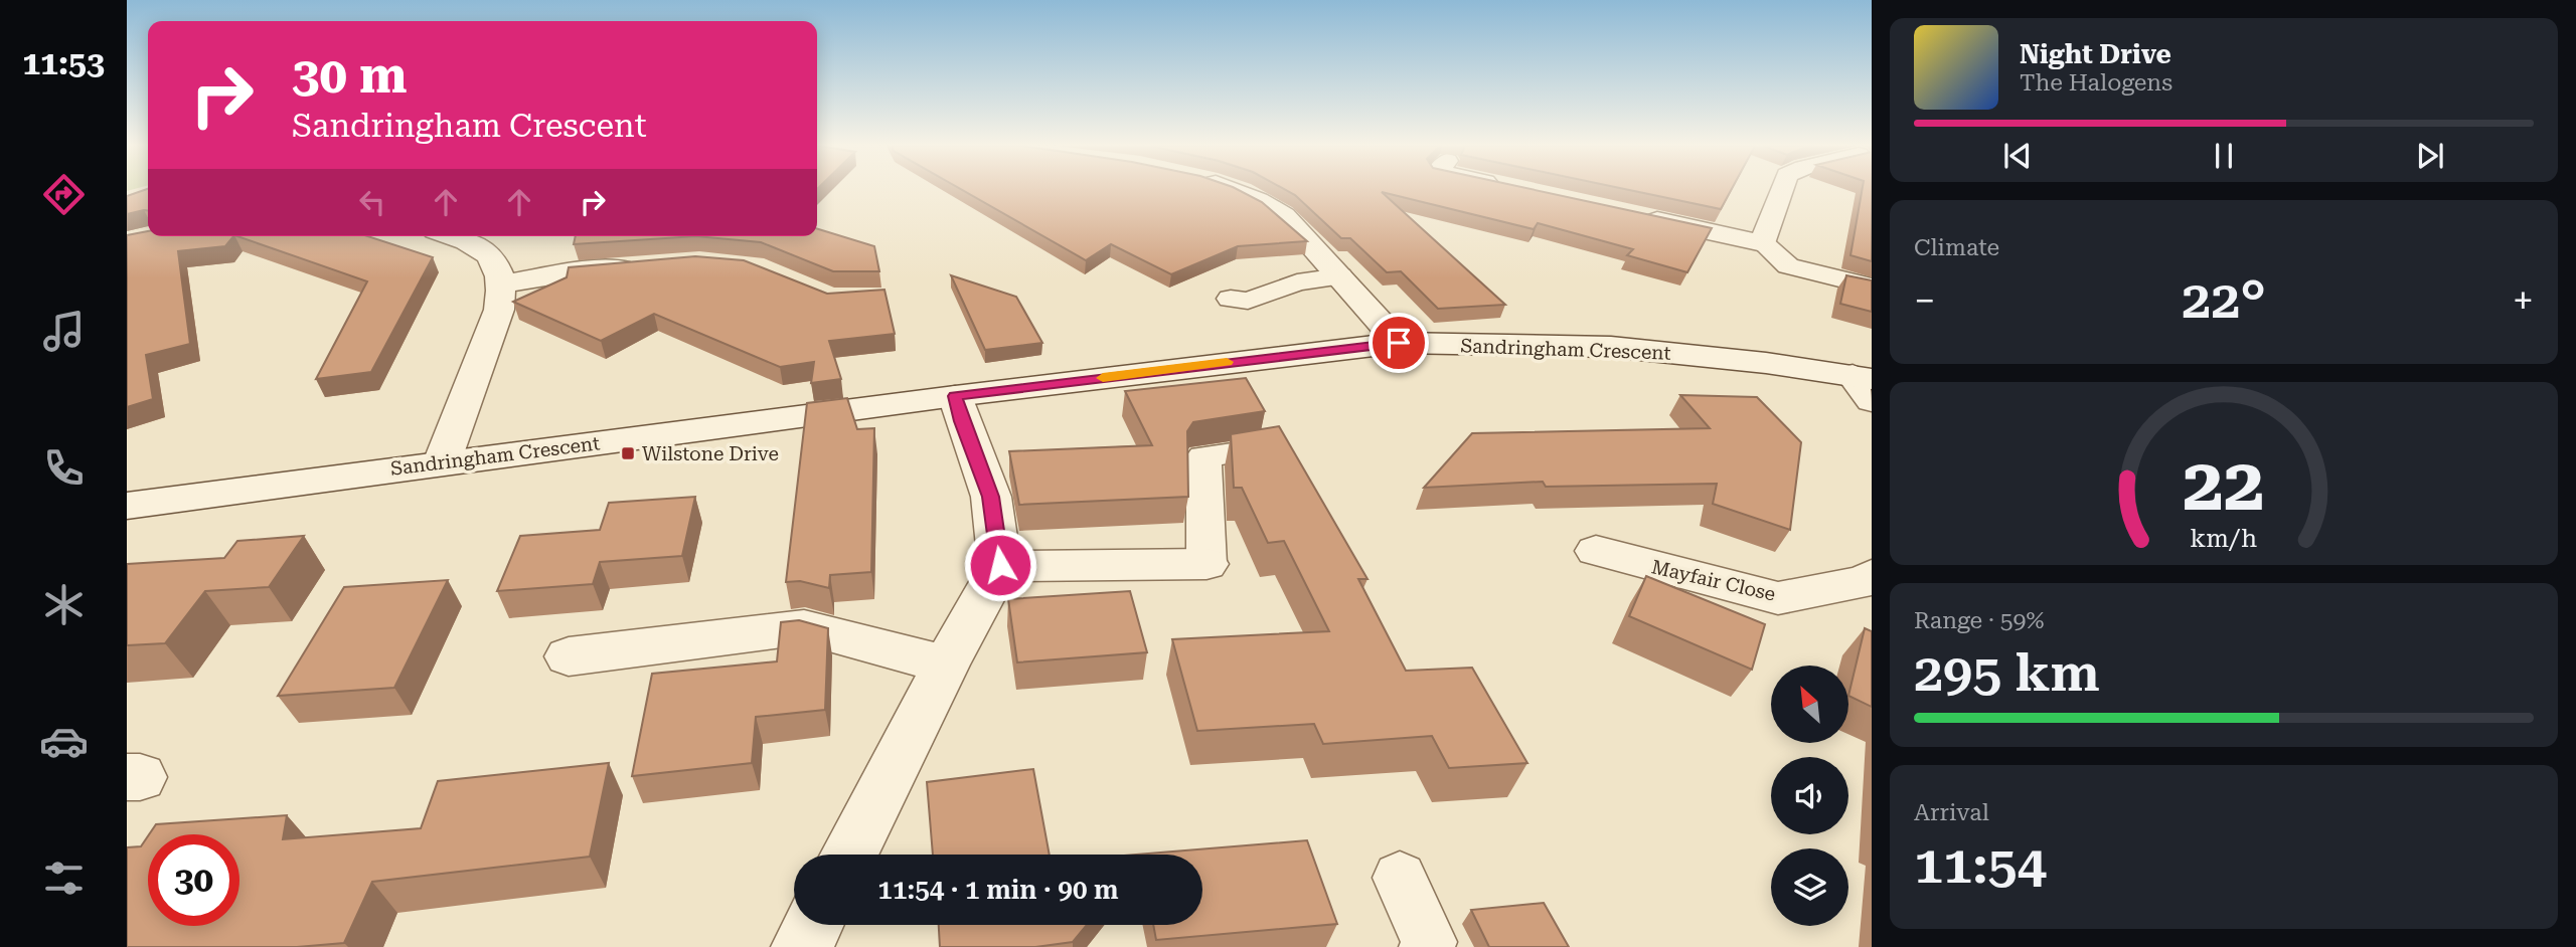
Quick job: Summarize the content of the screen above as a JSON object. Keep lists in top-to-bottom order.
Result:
{
  "streets": {
    "street": ["Sandringham Crescent", "Mayfair Close"]
  },
  "places": {
    "transit": ["Wilstone Drive"]
  },
  "north": "top left",
  "page": {
    "tabs": "11:53",
    "turn": ["30 m", "Sandringham Crescent"],
    "song": ["Night Drive", "The Halogens"],
    "tile": [
      "Climate",
      ["Range · 59%", "295 km"],
      ["Arrival", "11:54"]
    ],
    "heat": ["−", "22°", "+"],
    "limit": "30",
    "trip": "11:54 · 1 min · 90 m",
    "gauge": ["22", "km/h"]
  }
}
